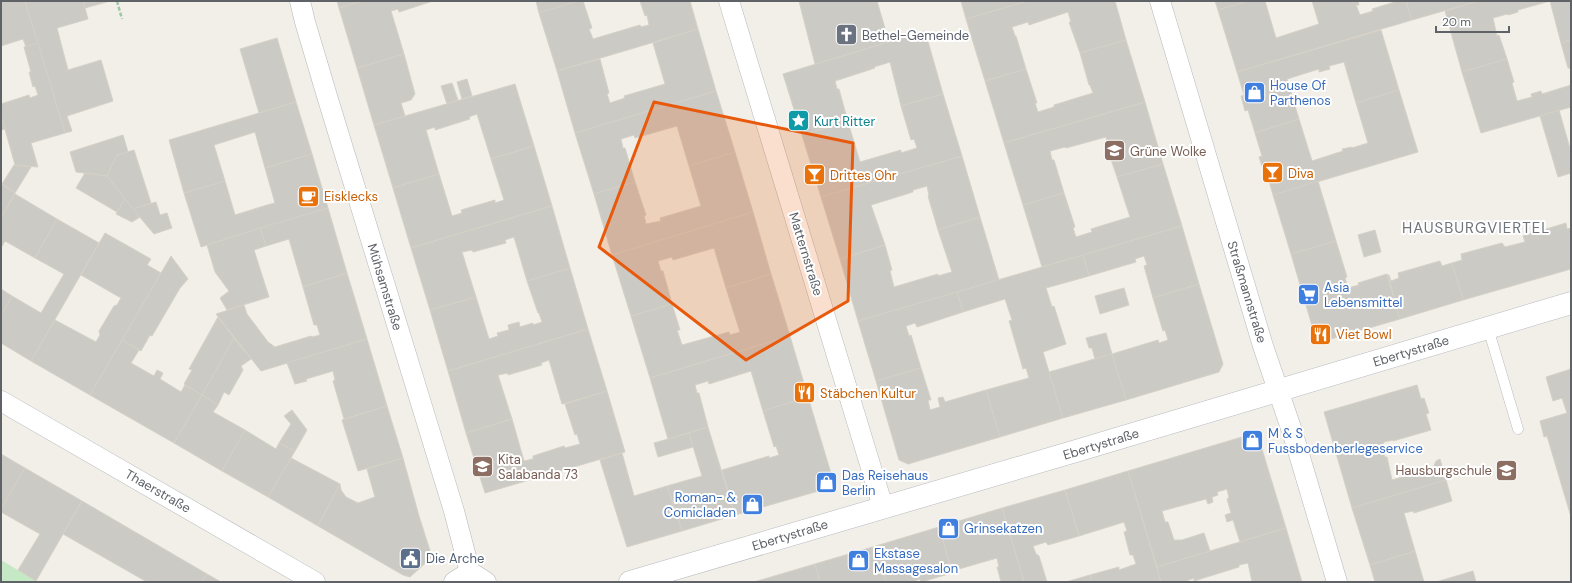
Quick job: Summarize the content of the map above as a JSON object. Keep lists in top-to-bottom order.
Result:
{
  "streets": {
    "street": [
      "Matternstraße",
      "Mühsamstraße",
      "Straßmannstraße",
      "Ebertystraße",
      "Thaerstraße"
    ]
  },
  "crossings": [
    ["Matternstraße", "Ebertystraße"],
    ["Straßmannstraße", "Ebertystraße"]
  ],
  "districts": ["HAUSBURGVIERTEL"],
  "places": {
    "church": ["Bethel-Gemeinde"],
    "shop": [
      "House Of Parthenos",
      "M & S Fussbodenberlegeservice",
      "Das Reisehaus Berlin",
      "Roman- & Comicladen",
      "Grinsekatzen",
      "Ekstase Massagesalon"
    ],
    "place": ["Kurt Ritter"],
    "school or university": ["Grüne Wolke", "Kita Salabanda 73", "Hausburgschule"],
    "bar": ["Diva", "Drittes Ohr"],
    "cafe": ["Eisklecks"],
    "supermarket": ["Asia Lebensmittel"],
    "restaurant": ["Viet Bowl", "Stäbchen Kultur"],
    "public building": ["Die Arche"]
  },
  "scale_bar": "20 m"
}
